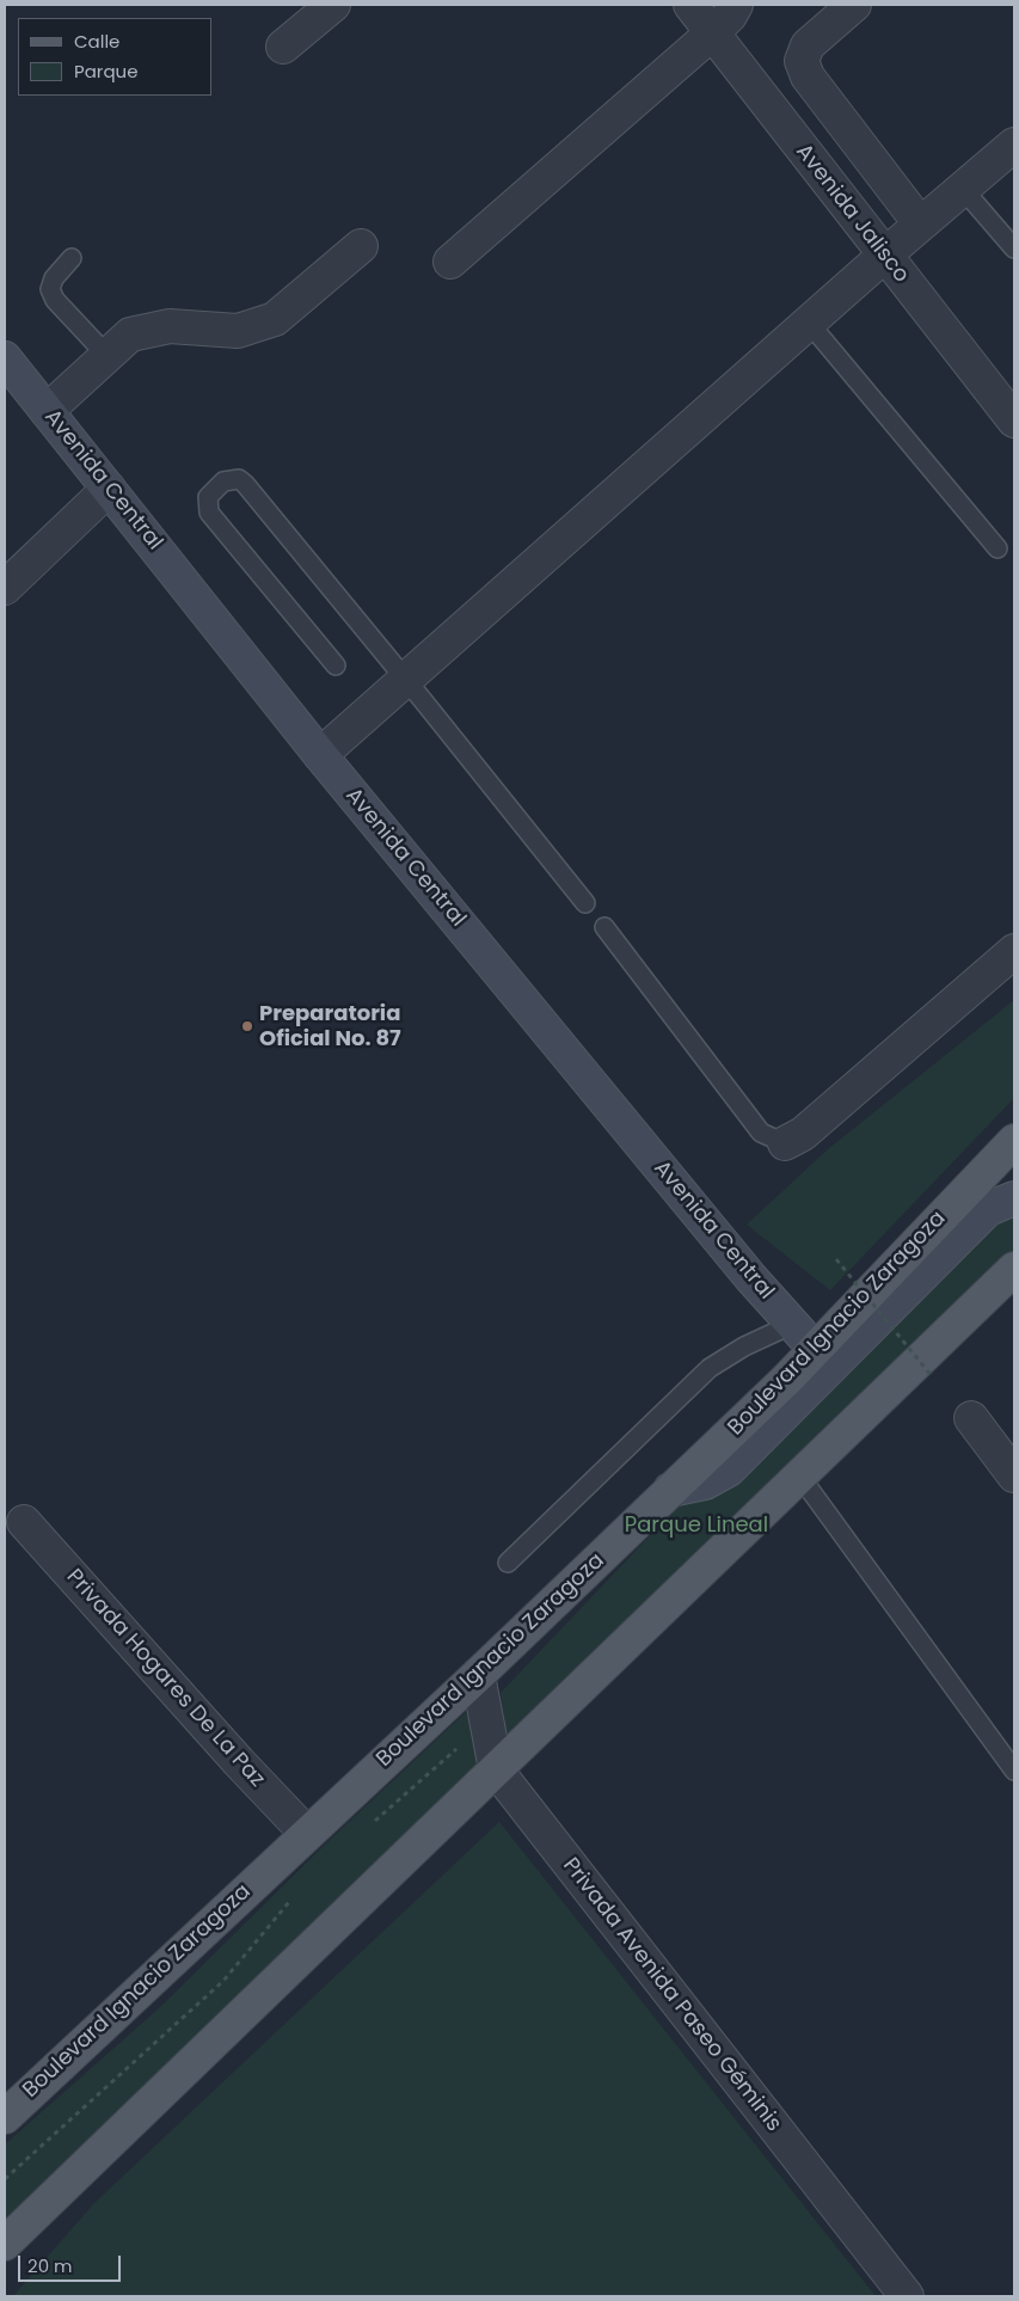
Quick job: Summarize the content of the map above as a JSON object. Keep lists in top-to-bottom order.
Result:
{
  "streets": {
    "main road": ["Avenida Central", "Boulevard Ignacio Zaragoza"],
    "street": ["Avenida Jalisco", "Privada Hogares De La Paz", "Privada Avenida Paseo Géminis"]
  },
  "crossings": [
    ["Avenida Central", "Boulevard Ignacio Zaragoza"],
    ["Boulevard Ignacio Zaragoza", "Privada Hogares De La Paz"],
    ["Boulevard Ignacio Zaragoza", "Privada Avenida Paseo Géminis"]
  ],
  "parks": ["Parque Lineal"],
  "places": ["Preparatoria Oficial No. 87"],
  "legend": ["Calle", "Parque"],
  "scale_bar": "20 m"
}
